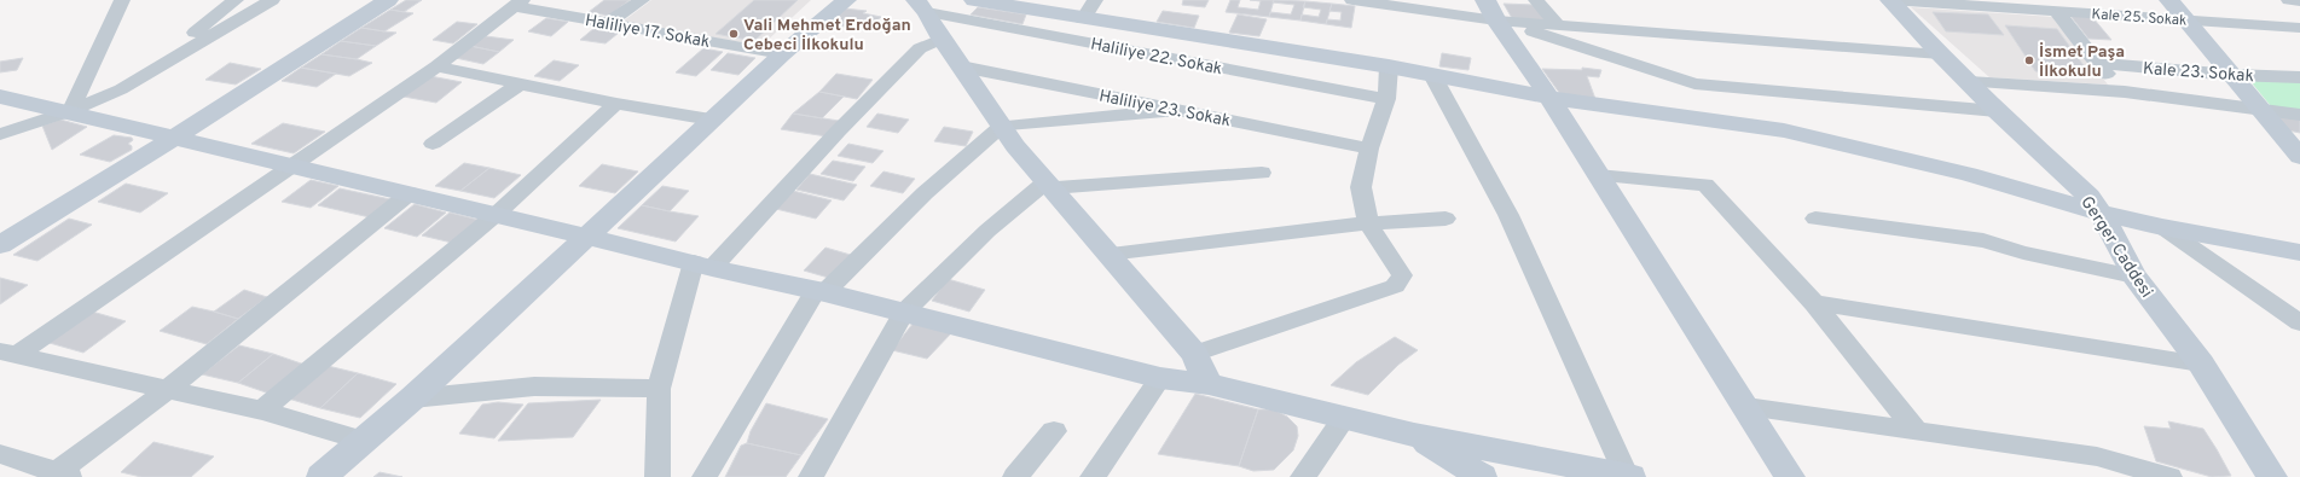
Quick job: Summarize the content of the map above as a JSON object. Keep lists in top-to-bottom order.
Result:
{
  "streets": {
    "street": [
      "Kale 25. Sokak",
      "Haliliye 17. Sokak",
      "Haliliye 22. Sokak",
      "Kale 23. Sokak",
      "Haliliye 23. Sokak",
      "Gerger Caddesi"
    ]
  },
  "crossings": [
    ["Kale 25. Sokak", "Gerger Caddesi"]
  ],
  "places": ["Vali Mehmet Erdoğan Cebeci İlkokulu", "İsmet Paşa İlkokulu"]
}
